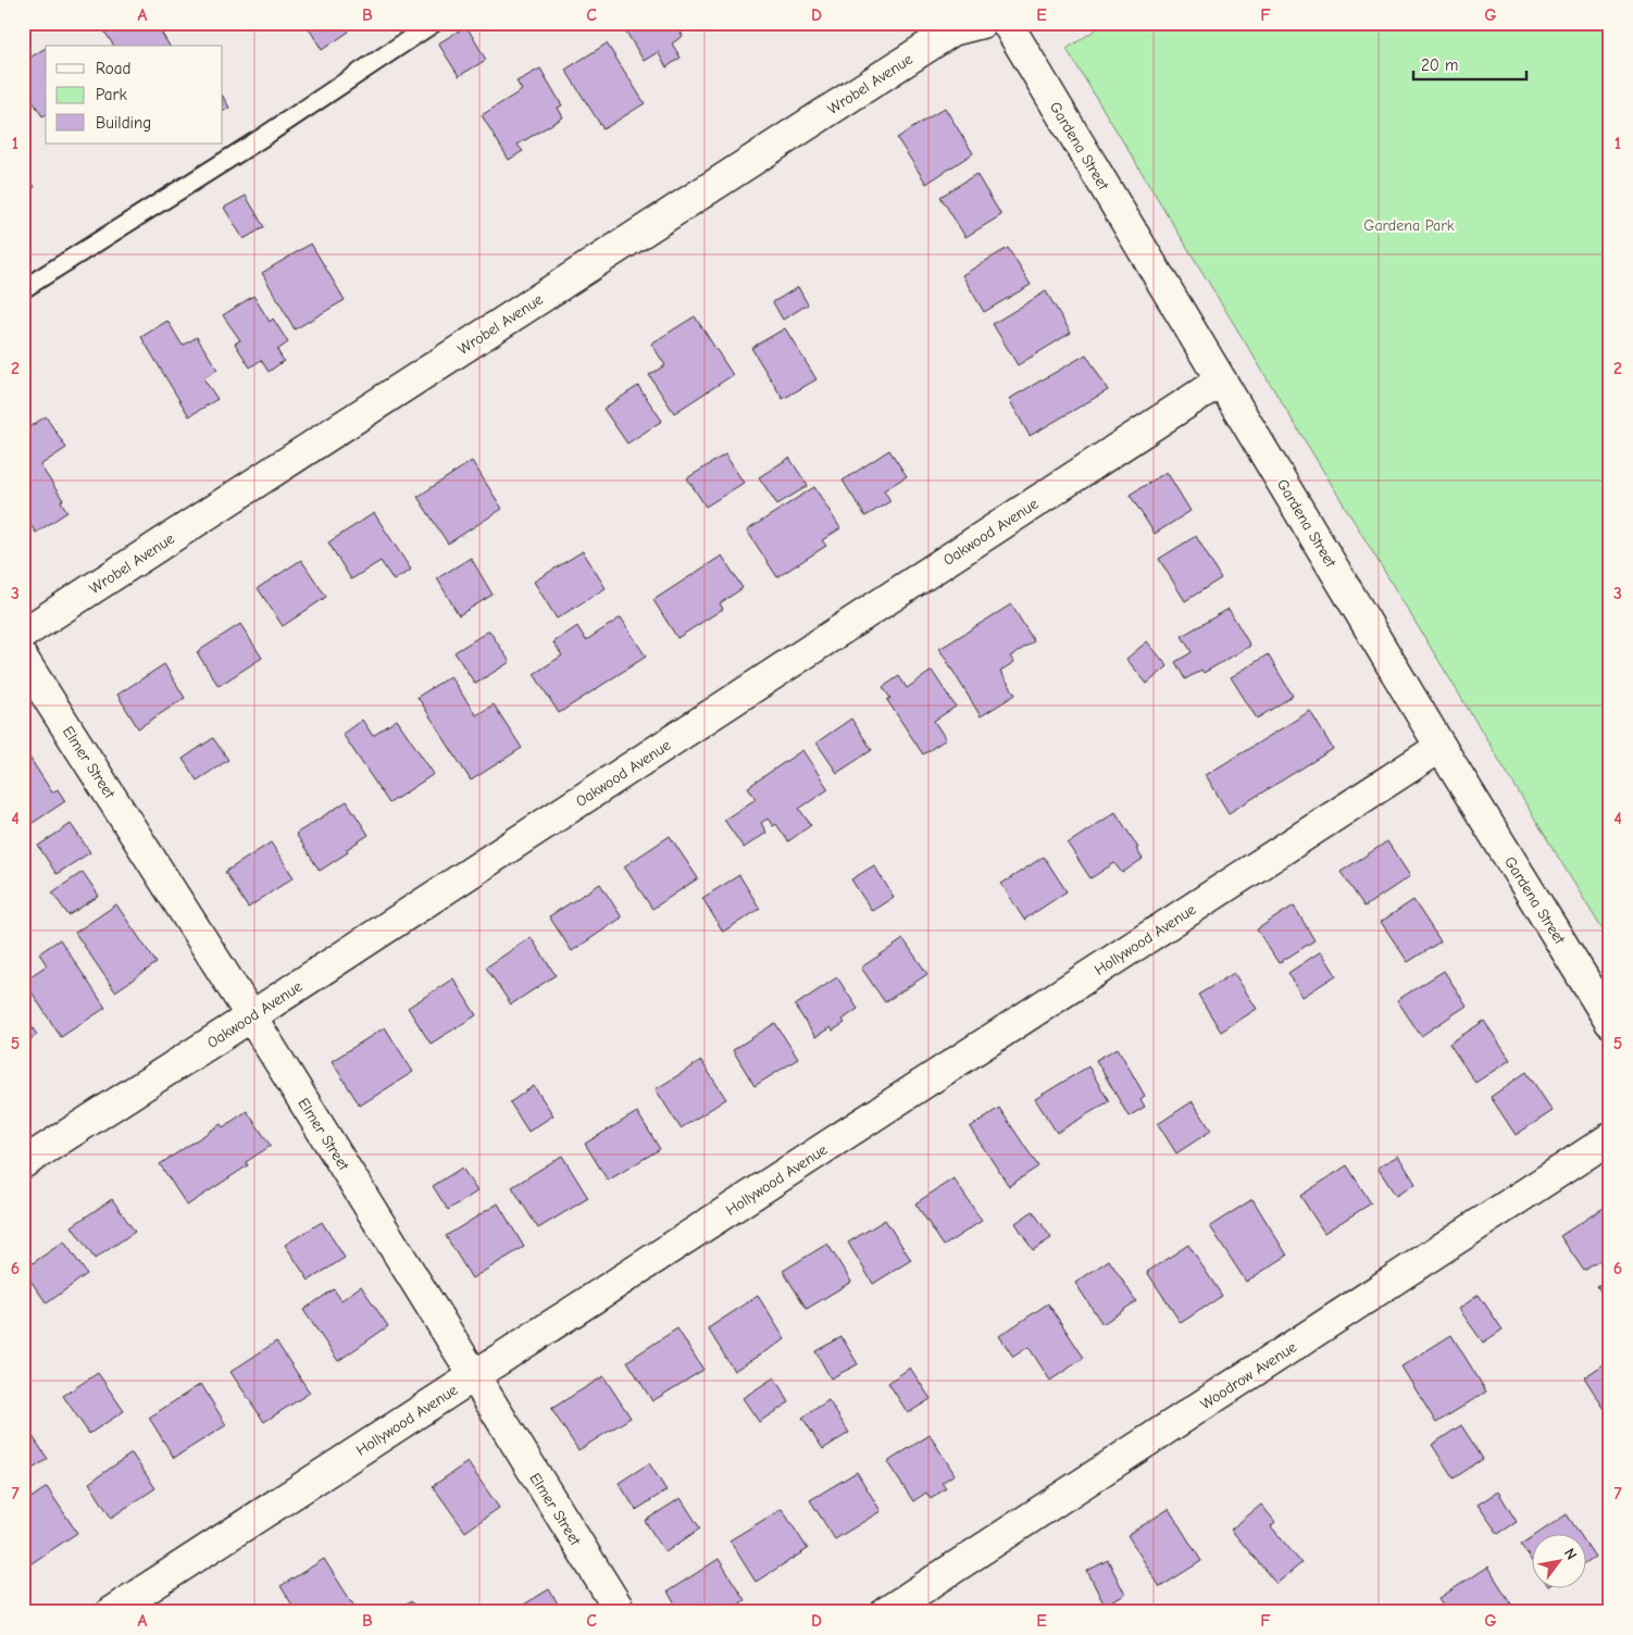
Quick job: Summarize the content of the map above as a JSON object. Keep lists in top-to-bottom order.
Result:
{
  "streets": {
    "street": [
      "Wrobel Avenue",
      "Gardena Street",
      "Oakwood Avenue",
      "Elmer Street",
      "Hollywood Avenue",
      "Woodrow Avenue"
    ]
  },
  "crossings": [
    ["Gardena Street", "Oakwood Avenue"],
    ["Gardena Street", "Hollywood Avenue"],
    ["Oakwood Avenue", "Elmer Street"],
    ["Elmer Street", "Hollywood Avenue"]
  ],
  "parks": ["Gardena Park"],
  "legend": ["Road", "Park", "Building"],
  "scale_bar": "20 m",
  "north": "top right",
  "grid": {
    "columns": [
      "A",
      "B",
      "C",
      "D",
      "E",
      "F",
      "G"
    ],
    "rows": [
      "1",
      "2",
      "3",
      "4",
      "5",
      "6",
      "7"
    ]
  }
}
